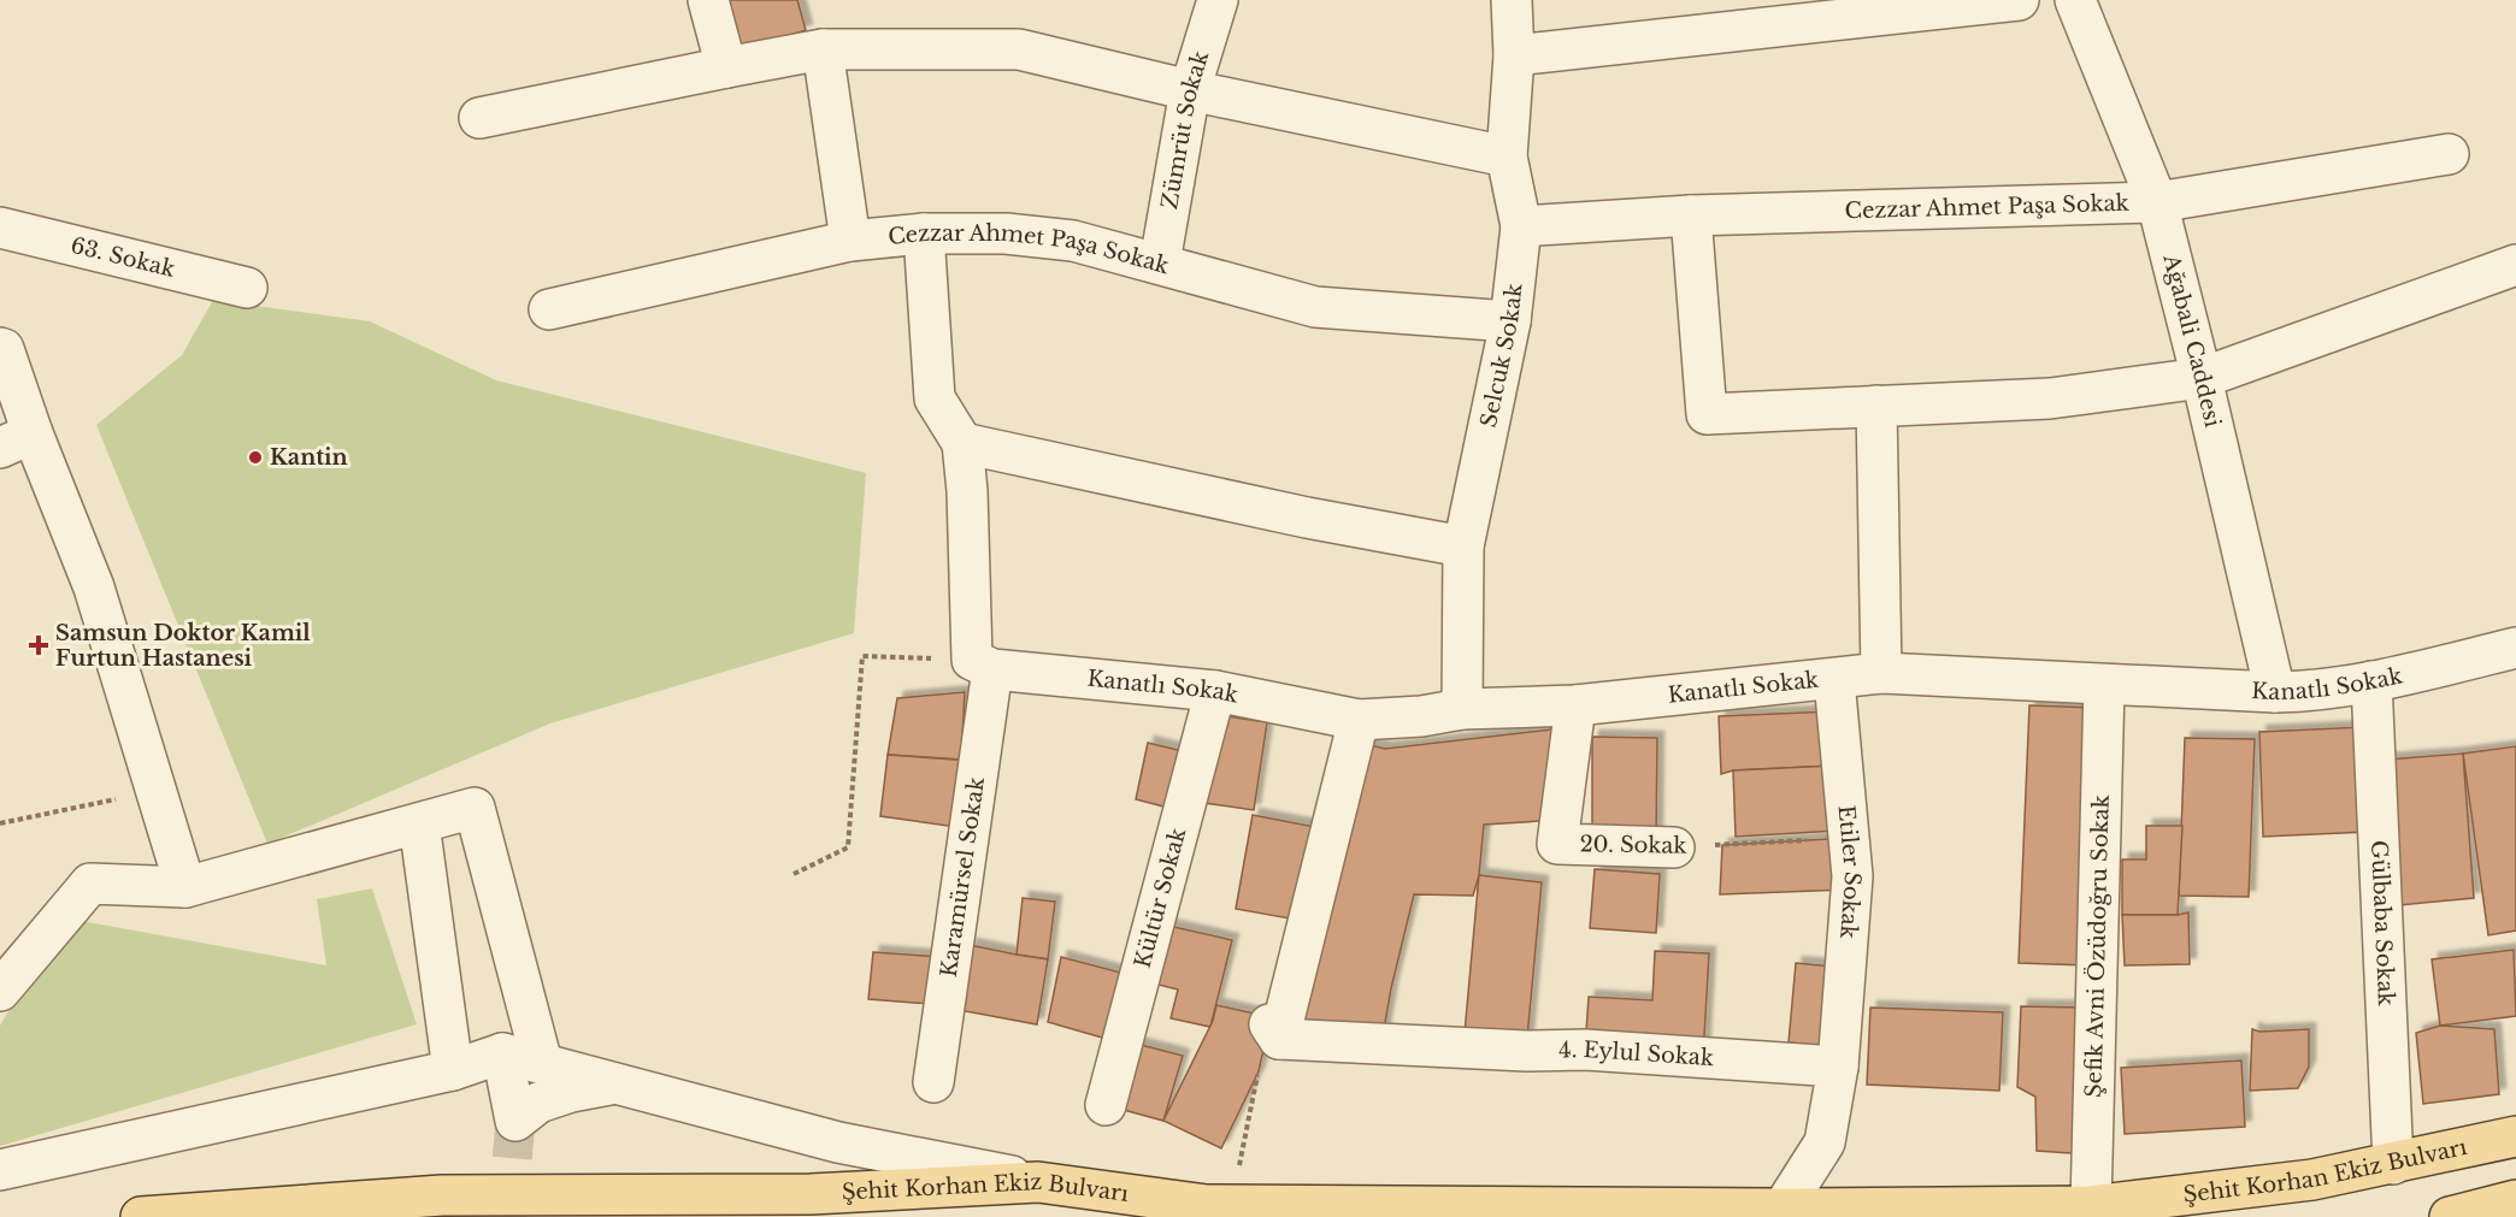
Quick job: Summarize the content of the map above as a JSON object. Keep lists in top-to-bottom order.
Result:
{
  "streets": {
    "main road": ["Şehit Korhan Ekiz Bulvarı"],
    "street": [
      "Zümrüt Sokak",
      "Cezzar Ahmet Paşa Sokak",
      "63. Sokak",
      "Ağabali Caddesi",
      "Selcuk Sokak",
      "Kanatlı Sokak",
      "20. Sokak",
      "Etiler Sokak",
      "Karamürsel Sokak",
      "Kültür Sokak",
      "Gülbaba Sokak",
      "Şefik Avni Özüdoğru Sokak",
      "4. Eylul Sokak"
    ]
  },
  "crossings": [
    ["Zümrüt Sokak", "Cezzar Ahmet Paşa Sokak"],
    ["Cezzar Ahmet Paşa Sokak", "Ağabali Caddesi"],
    ["Cezzar Ahmet Paşa Sokak", "Selcuk Sokak"],
    ["Ağabali Caddesi", "Kanatlı Sokak"],
    ["Selcuk Sokak", "Kanatlı Sokak"],
    ["Kanatlı Sokak", "20. Sokak"],
    ["Kanatlı Sokak", "Etiler Sokak"],
    ["Kanatlı Sokak", "Karamürsel Sokak"],
    ["Kanatlı Sokak", "Kültür Sokak"],
    ["Kanatlı Sokak", "Gülbaba Sokak"],
    ["Kanatlı Sokak", "Şefik Avni Özüdoğru Sokak"],
    ["20. Sokak", "Etiler Sokak"],
    ["Etiler Sokak", "4. Eylul Sokak"],
    ["Gülbaba Sokak", "Şehit Korhan Ekiz Bulvarı"],
    ["Şefik Avni Özüdoğru Sokak", "Şehit Korhan Ekiz Bulvarı"]
  ],
  "places": {
    "other": ["Kantin"],
    "health": ["Samsun Doktor Kamil Furtun Hastanesi"]
  }
}
